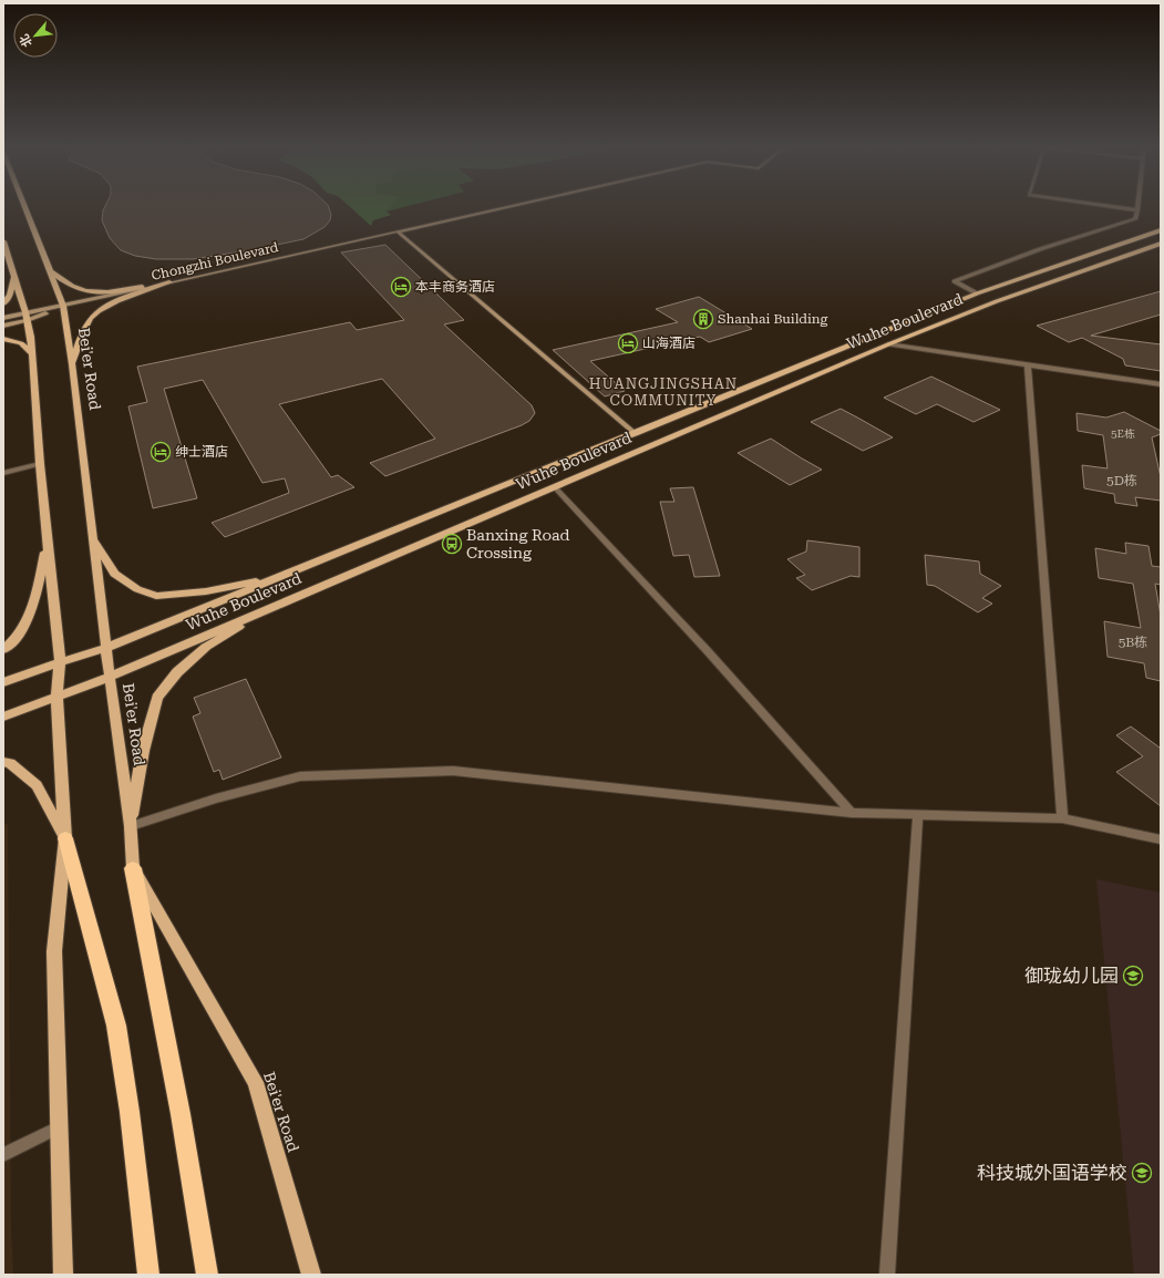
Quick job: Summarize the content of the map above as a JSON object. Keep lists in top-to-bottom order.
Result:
{
  "streets": {
    "main road": ["Wuhe Boulevard", "Bei'er Road"],
    "street": ["Chongzhi Boulevard"]
  },
  "crossings": [
    ["Chongzhi Boulevard", "Bei'er Road"],
    ["Wuhe Boulevard", "Bei'er Road"]
  ],
  "districts": ["HUANGJINGSHAN COMMUNITY"],
  "places": {
    "hotel": ["本丰商务酒店", "山海酒店", "绅士酒店"],
    "building": ["Shanhai Building"],
    "bus stop": ["Banxing Road Crossing"],
    "school or university": ["御珑幼儿园", "科技城外国语学校"]
  },
  "house_numbers": ["5E栋", "5D栋", "5B栋"],
  "north": "bottom left"
}
